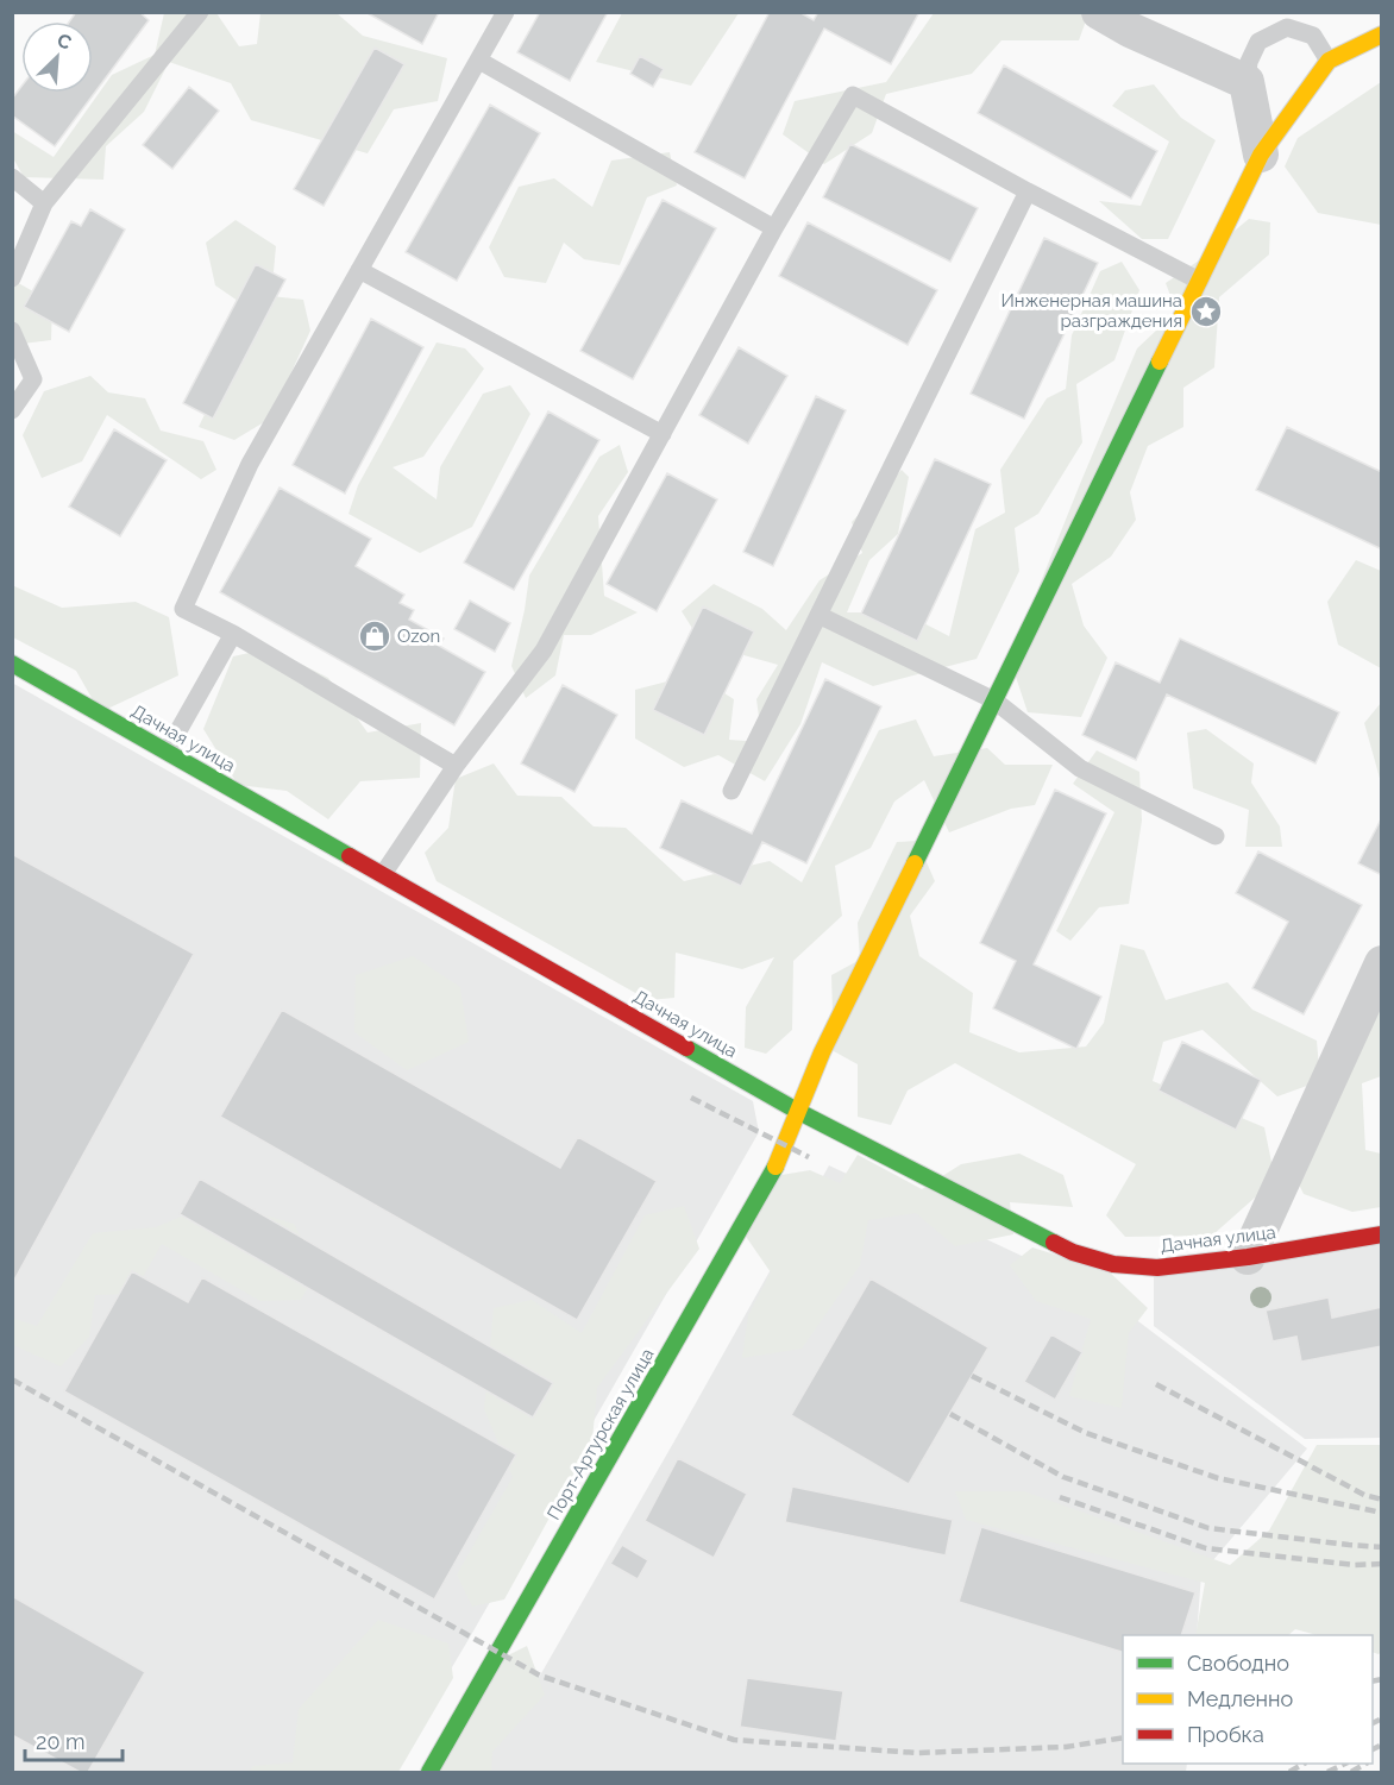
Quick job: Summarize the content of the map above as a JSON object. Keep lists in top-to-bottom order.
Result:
{
  "streets": {
    "street": ["Дачная улица", "Порт-Артурская улица"]
  },
  "crossings": [
    ["Дачная улица", "Порт-Артурская улица"]
  ],
  "places": {
    "place": ["Инженерная машина разграждения"],
    "shop": ["Ozon"]
  },
  "legend": ["Свободно", "Медленно", "Пробка"],
  "scale_bar": "20 m",
  "north": "top right"
}
